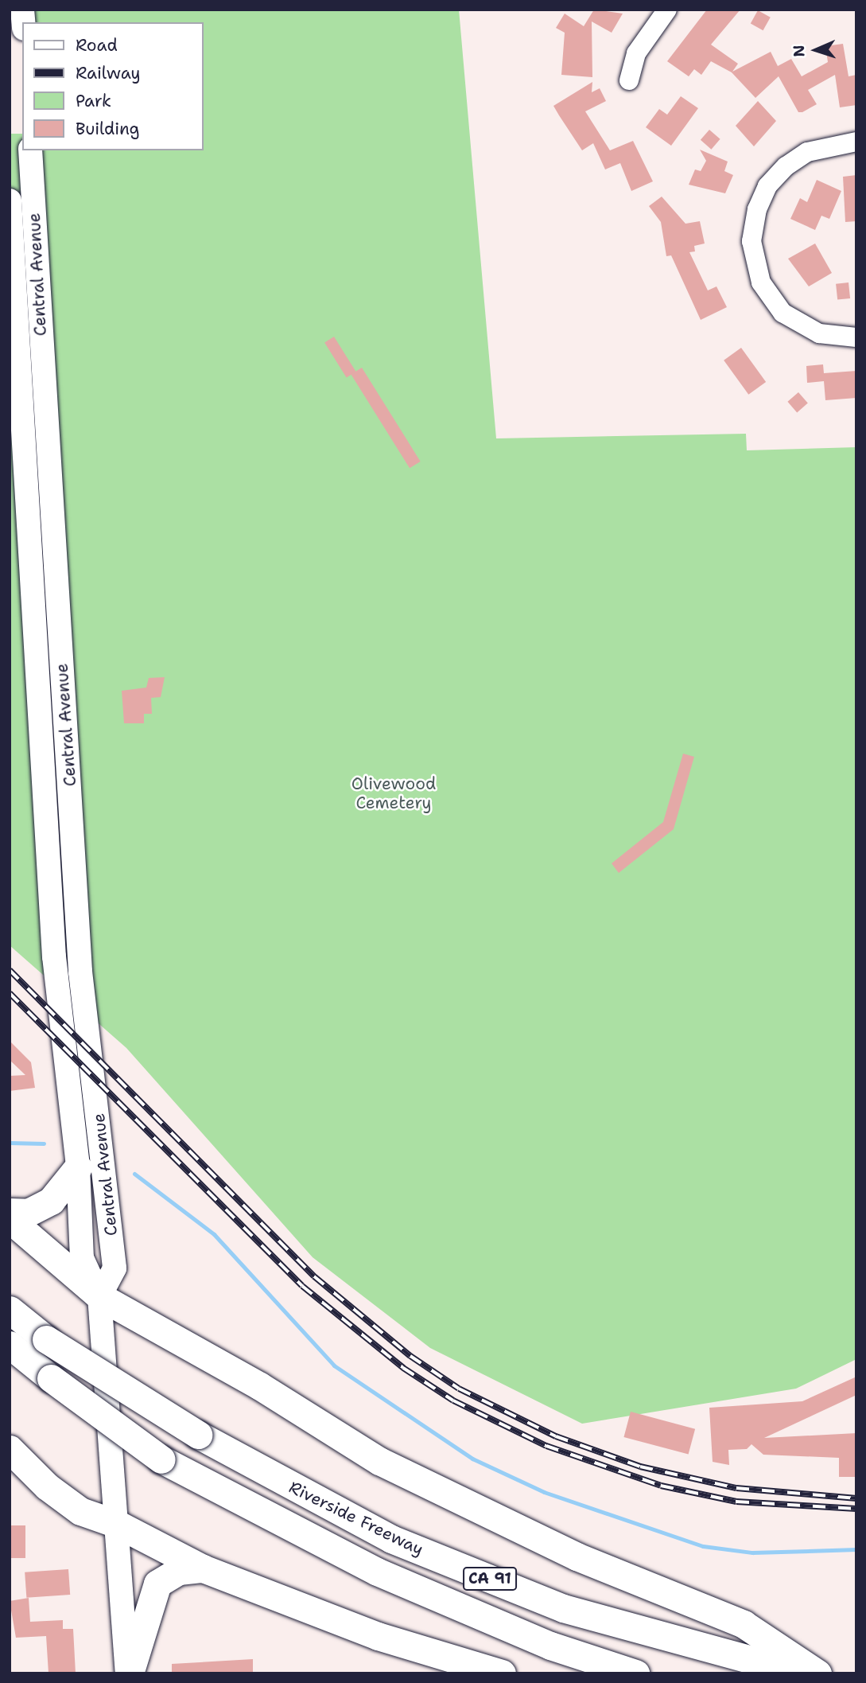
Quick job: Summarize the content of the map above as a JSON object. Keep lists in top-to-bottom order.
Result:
{
  "streets": {
    "highway": ["Riverside Freeway", "CA 91"],
    "main road": ["Central Avenue"]
  },
  "parks": ["Olivewood Cemetery"],
  "legend": [
    "Road",
    "Railway",
    "Park",
    "Building"
  ],
  "north": "left"
}
